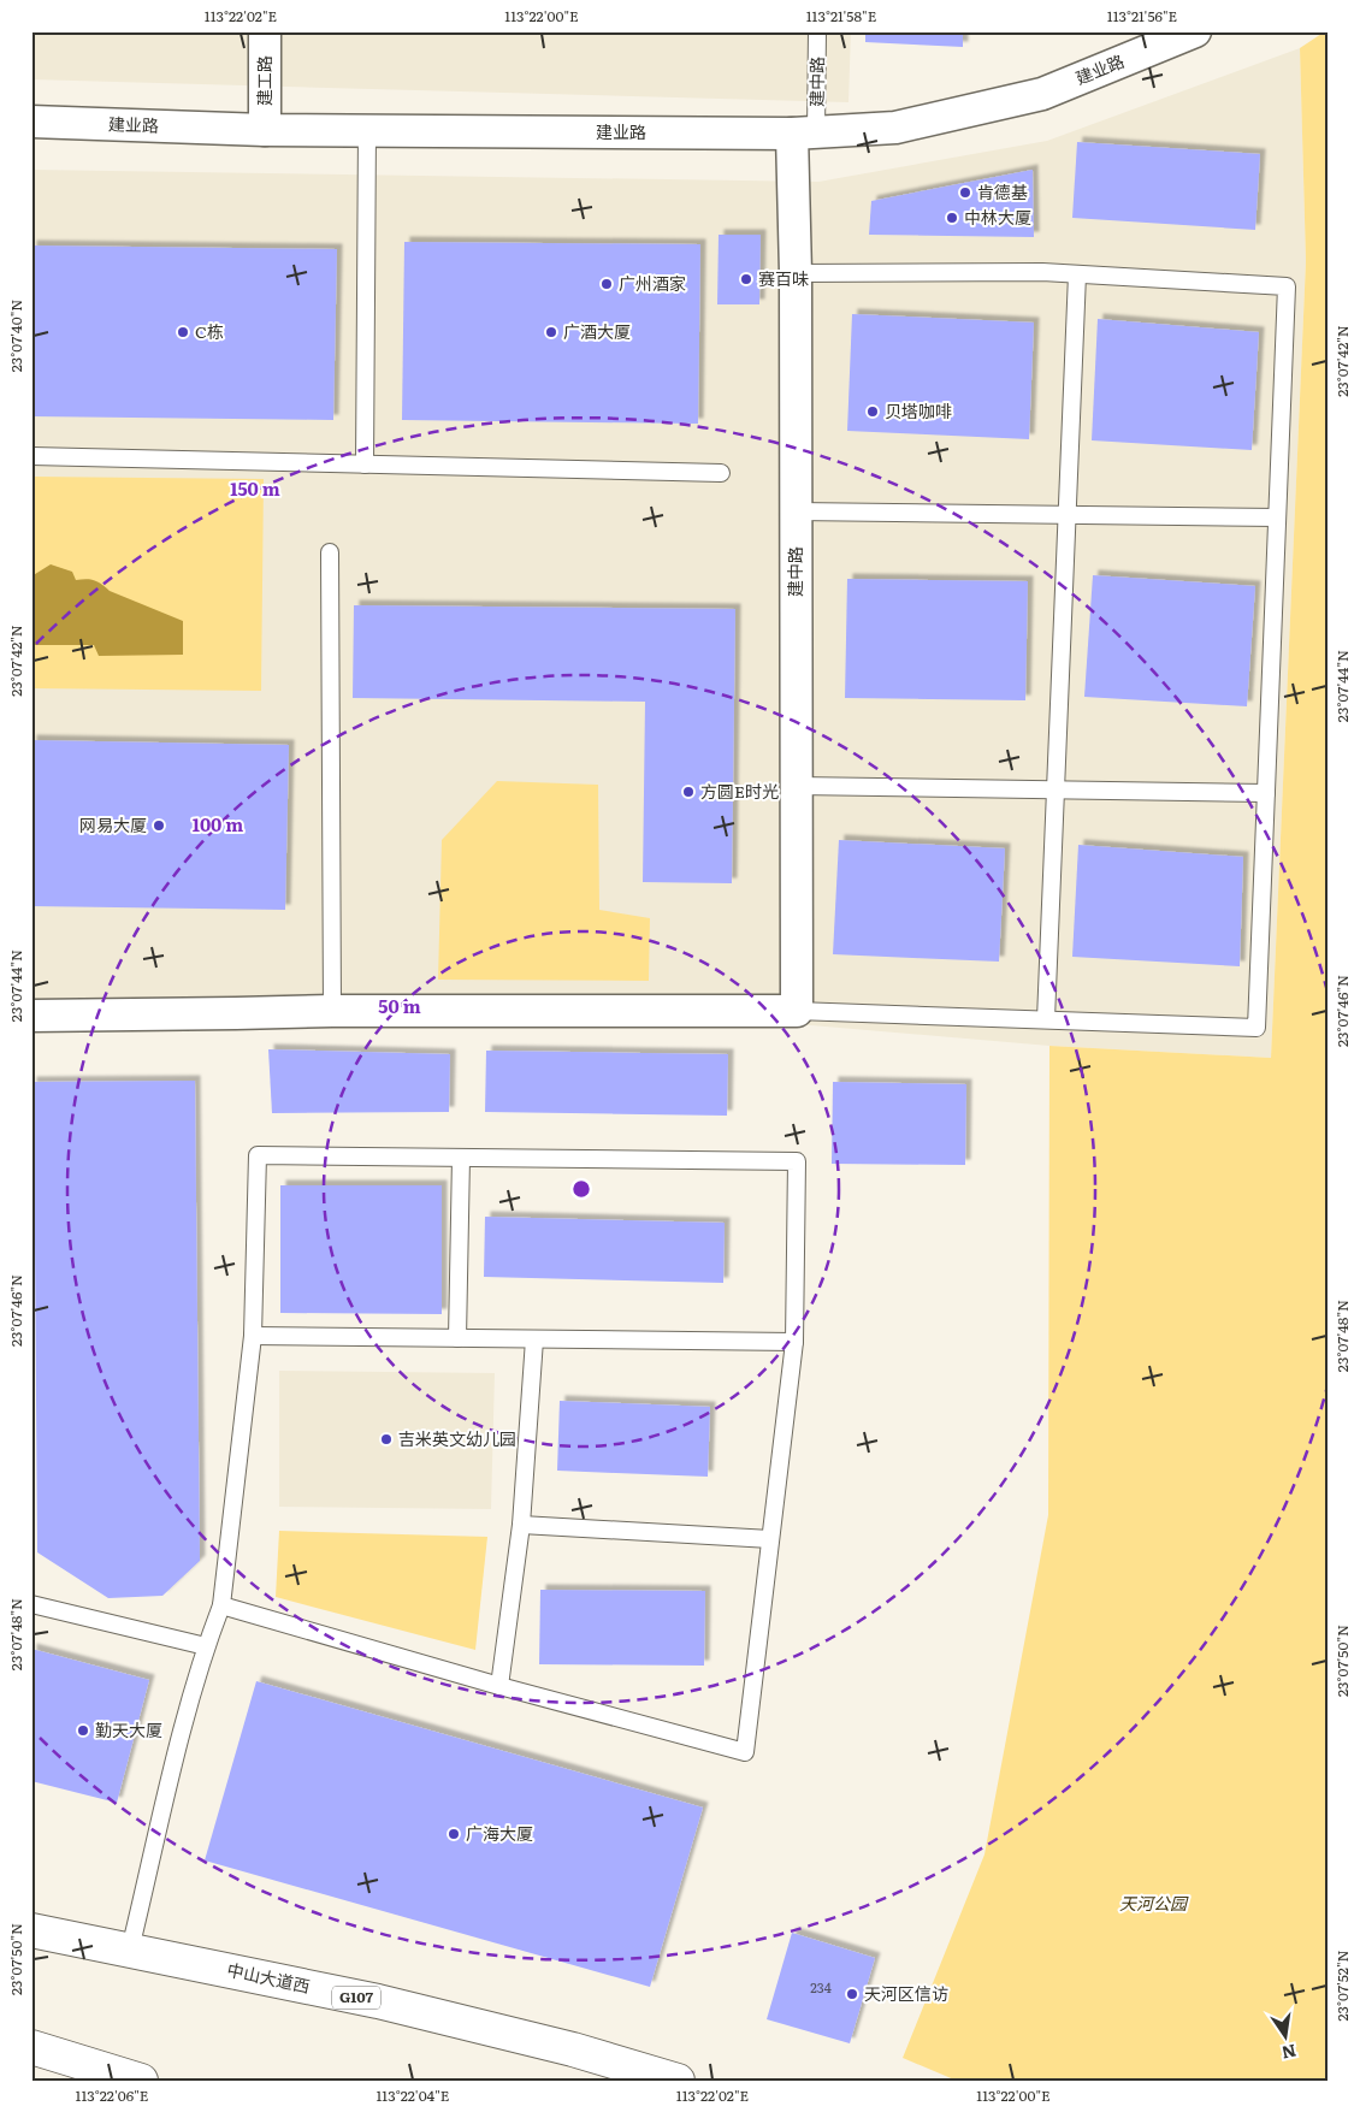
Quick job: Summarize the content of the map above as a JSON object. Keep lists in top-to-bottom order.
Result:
{
  "streets": {
    "highway": ["中山大道西", "G107"],
    "street": ["建业路", "建工路", "建中路"]
  },
  "crossings": [
    ["建业路", "建工路"],
    ["建业路", "建中路"]
  ],
  "parks": ["天河公园"],
  "places": [
    "肯德基",
    "中林大厦",
    "赛百味",
    "广州酒家",
    "C栋",
    "广酒大厦",
    "贝塔咖啡",
    "方圆E时光",
    "网易大厦",
    "吉米英文幼儿园",
    "勤天大厦",
    "广海大厦",
    "天河区信访"
  ],
  "house_numbers": ["234"],
  "north": "bottom",
  "coordinates": [
    "113°22'02\"E",
    "113°22'00\"E",
    "113°21'58\"E",
    "113°21'56\"E",
    "23°07'40\"N",
    "23°07'42\"N",
    "23°07'44\"N",
    "23°07'46\"N",
    "23°07'48\"N",
    "23°07'50\"N",
    "23°07'52\"N",
    "113°22'06\"E",
    "113°22'04\"E"
  ],
  "rings": ["150 m", "100 m", "50 m"]
}
